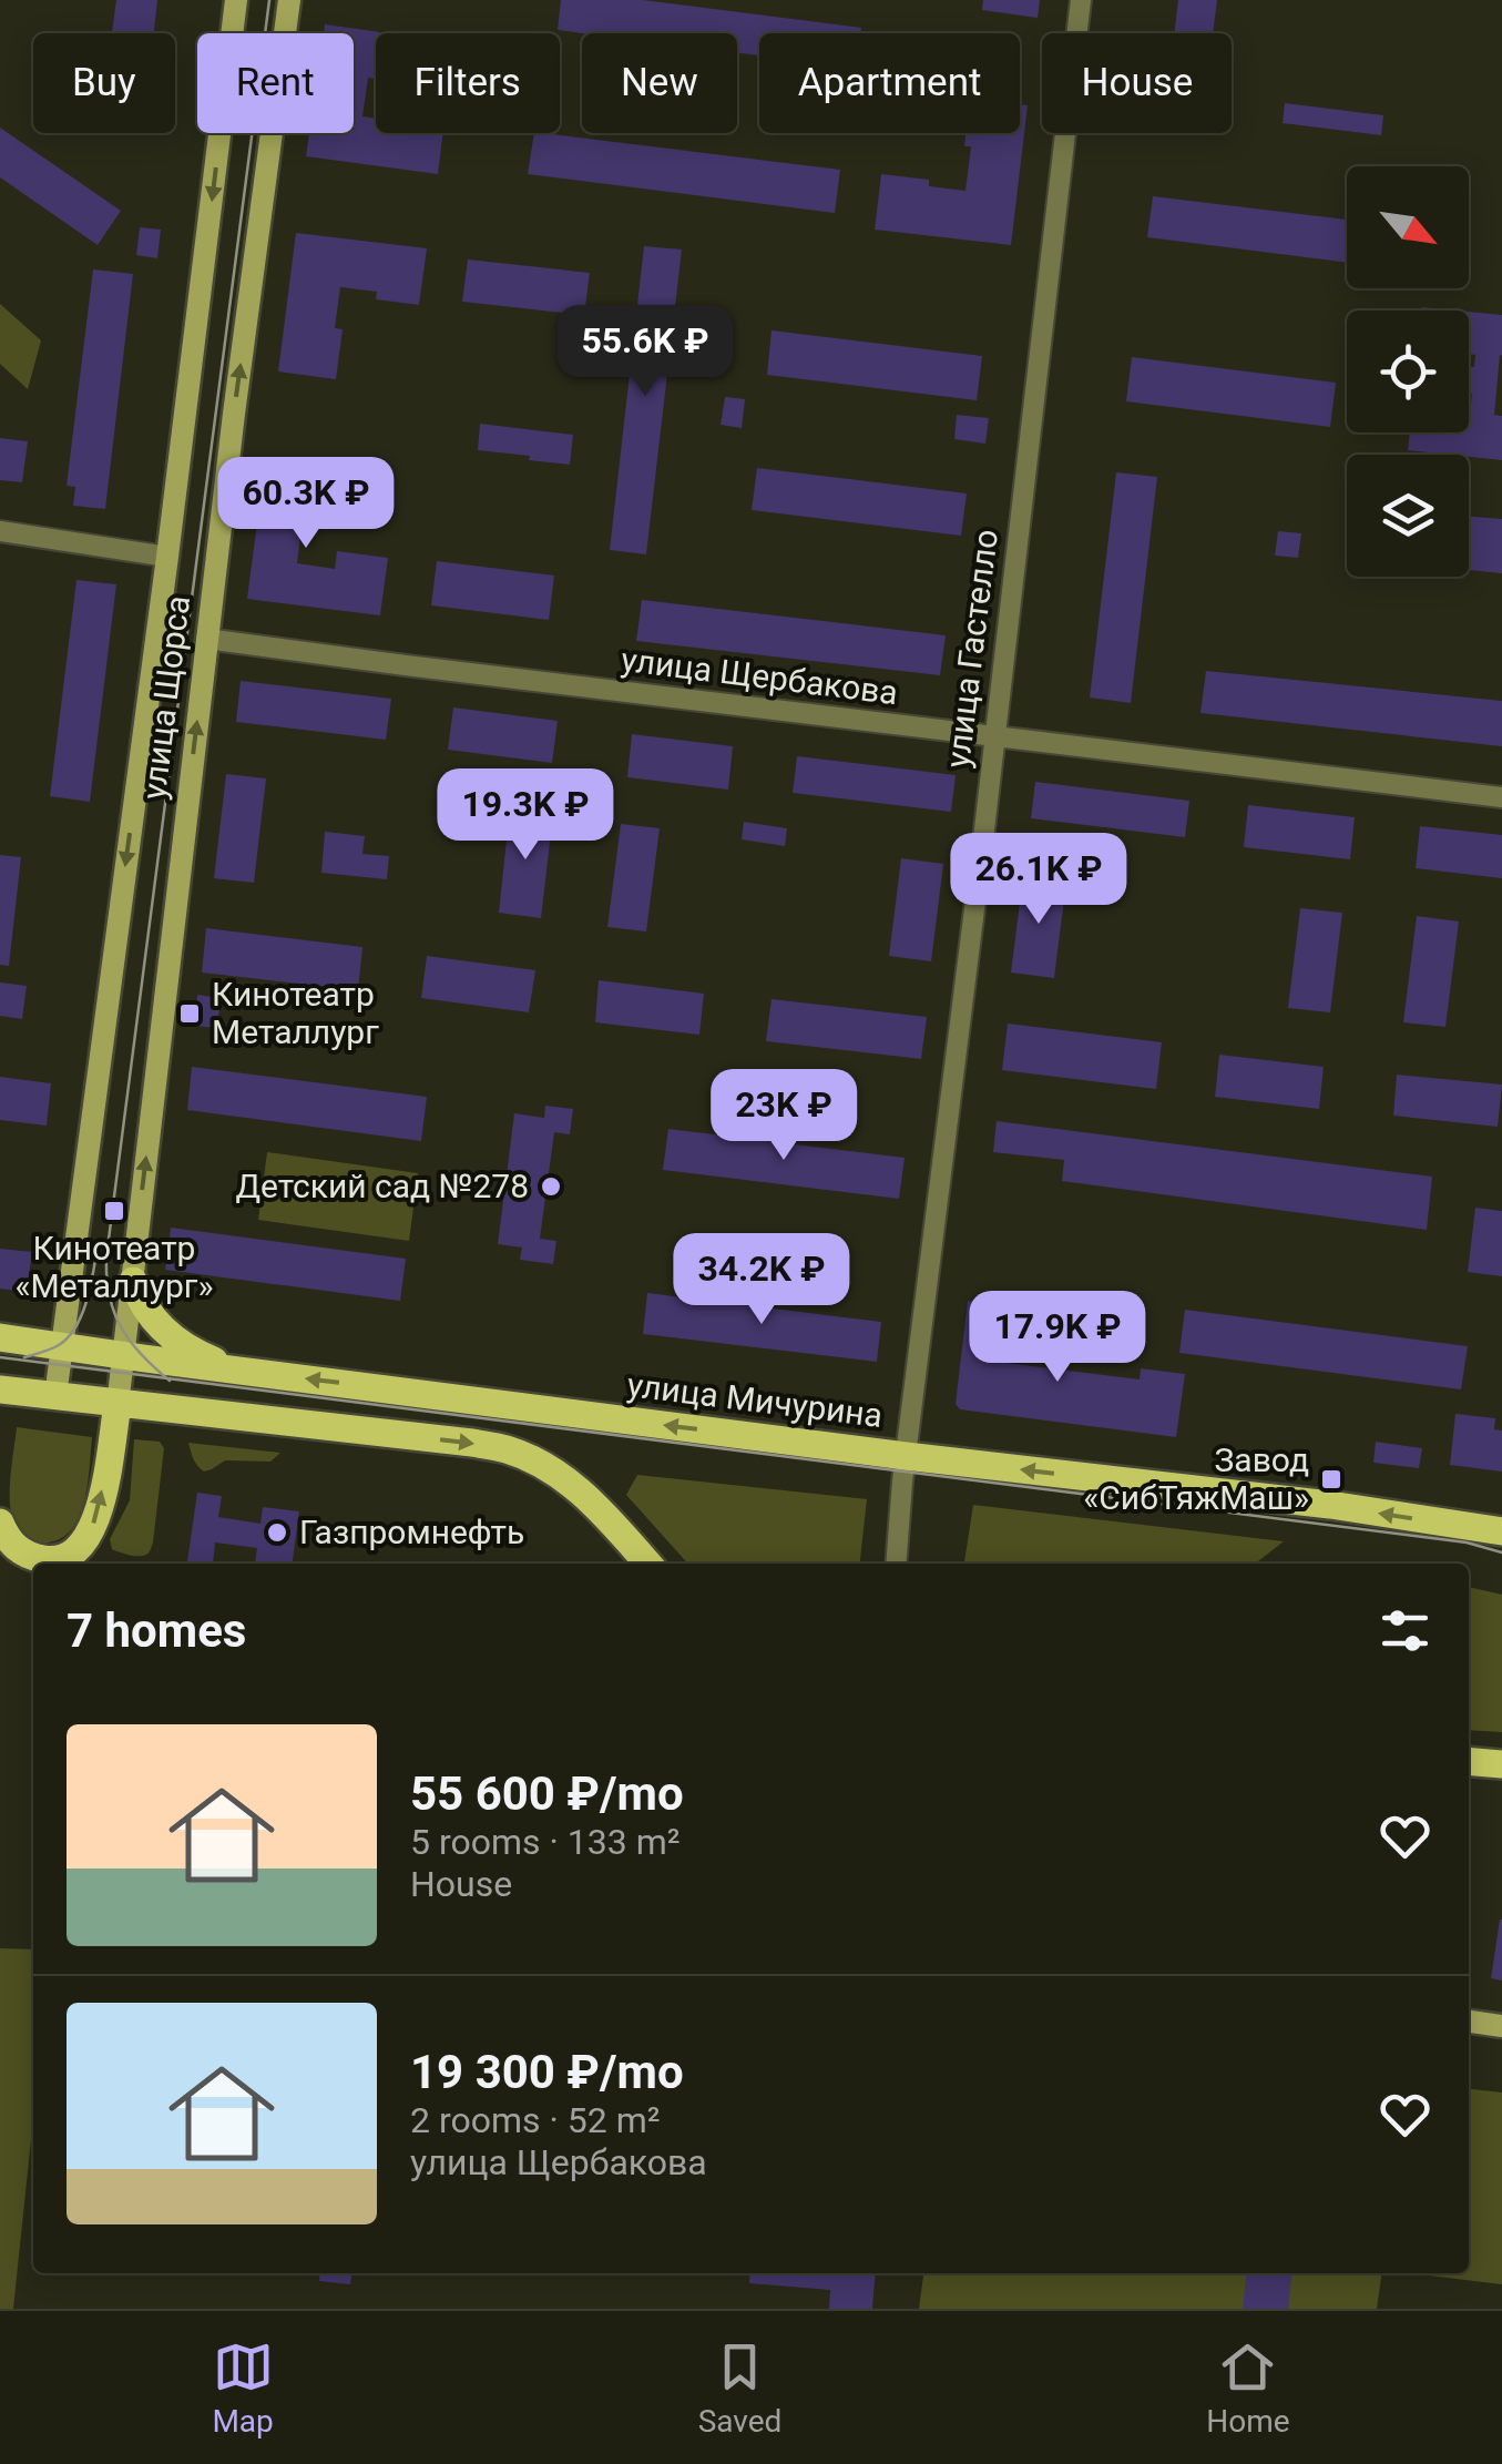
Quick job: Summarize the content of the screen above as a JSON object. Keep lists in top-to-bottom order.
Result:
{
  "streets": {
    "main road": ["улица Щорса", "улица Мичурина"],
    "street": ["улица Гастелло", "улица Щербакова"]
  },
  "crossings": [
    ["улица Гастелло", "улица Щербакова"],
    ["улица Гастелло", "улица Мичурина"],
    ["улица Щербакова", "улица Щорса"],
    ["улица Щорса", "улица Мичурина"]
  ],
  "places": {
    "transit": ["Кинотеатр Металлург", "Кинотеатр «Металлург»", "Завод «СибТяжМаш»"],
    "other": ["Детский сад №278", "Газпромнефть"]
  },
  "north": "bottom right",
  "page": {
    "chip": [
      "Buy",
      "Rent",
      "Filters",
      "New",
      "Apartment",
      "House"
    ],
    "price": [
      "55.6K ₽",
      "60.3K ₽",
      "19.3K ₽",
      "26.1K ₽",
      "23K ₽",
      "34.2K ₽",
      "17.9K ₽"
    ],
    "heading": "7 homes",
    "list": [
      {
        "name": "55 600 ₽/mo",
        "note": "5 rooms · 133 m² · House"
      },
      {
        "name": "19 300 ₽/mo",
        "note": "2 rooms · 52 m² · улица Щербакова"
      }
    ],
    "tabs": ["Map", "Saved", "Home"]
  }
}
